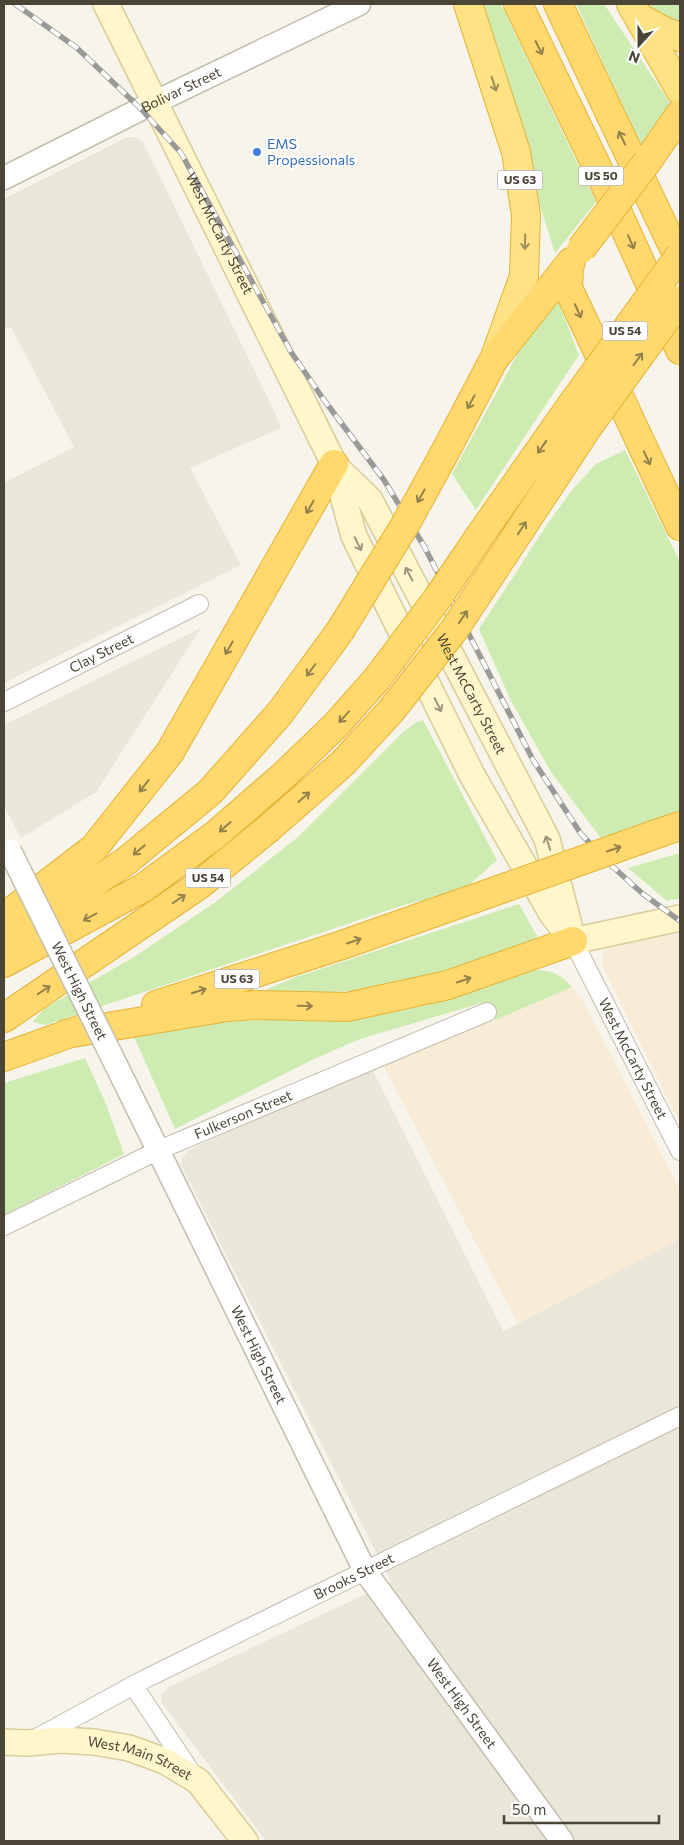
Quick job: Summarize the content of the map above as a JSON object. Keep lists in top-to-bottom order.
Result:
{
  "streets": {
    "highway": ["US 50", "US 63", "US 54"],
    "main road": ["West McCarty Street", "West Main Street"],
    "street": [
      "Bolivar Street",
      "Clay Street",
      "West High Street",
      "Fulkerson Street",
      "Brooks Street"
    ]
  },
  "crossings": [
    ["Bolivar Street", "West McCarty Street"],
    ["West High Street", "Fulkerson Street"],
    ["West High Street", "Brooks Street"],
    ["Brooks Street", "West Main Street"]
  ],
  "places": ["EMS Propessionals"],
  "scale_bar": "50 m",
  "north": "bottom"
}
